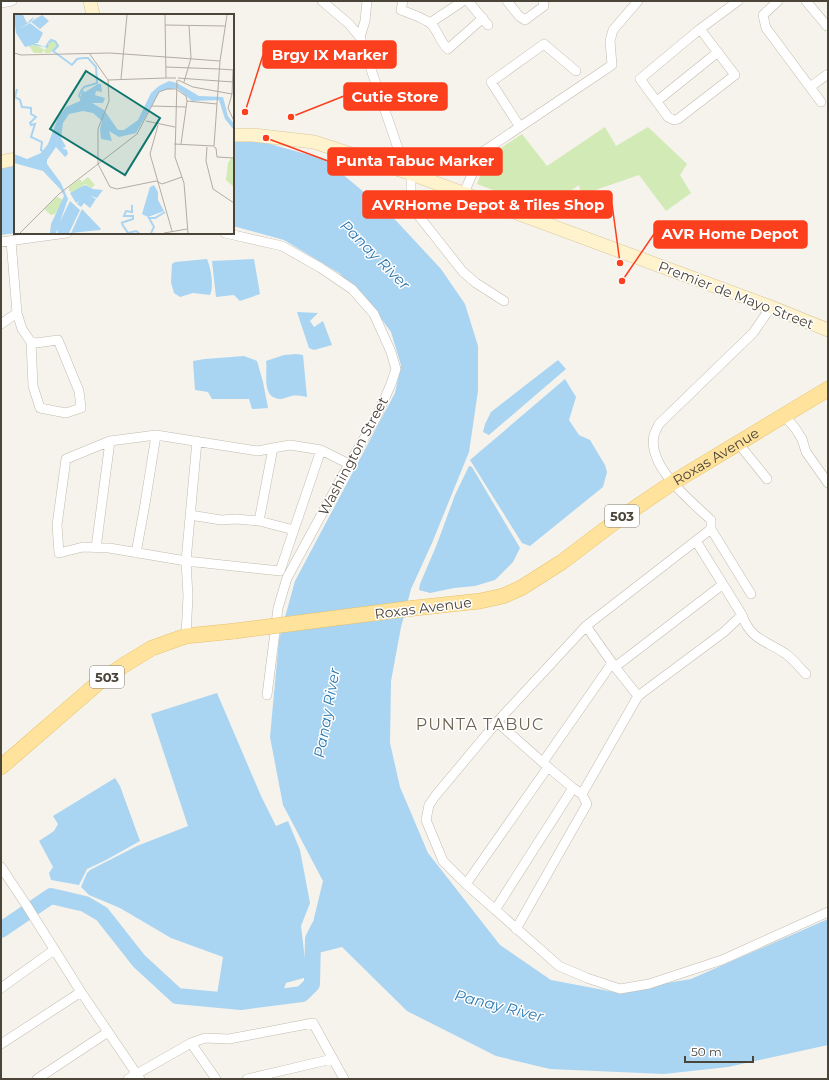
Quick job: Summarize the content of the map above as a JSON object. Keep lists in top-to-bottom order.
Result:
{
  "streets": {
    "main road": ["Premier de Mayo Street", "Roxas Avenue", "503"],
    "street": ["Washington Street"]
  },
  "districts": ["PUNTA TABUC"],
  "water": ["Panay River"],
  "places": [
    "Brgy IX Marker",
    "Cutie Store",
    "Punta Tabuc Marker",
    "AVRHome Depot & Tiles Shop",
    "AVR Home Depot"
  ],
  "scale_bar": "50 m"
}
